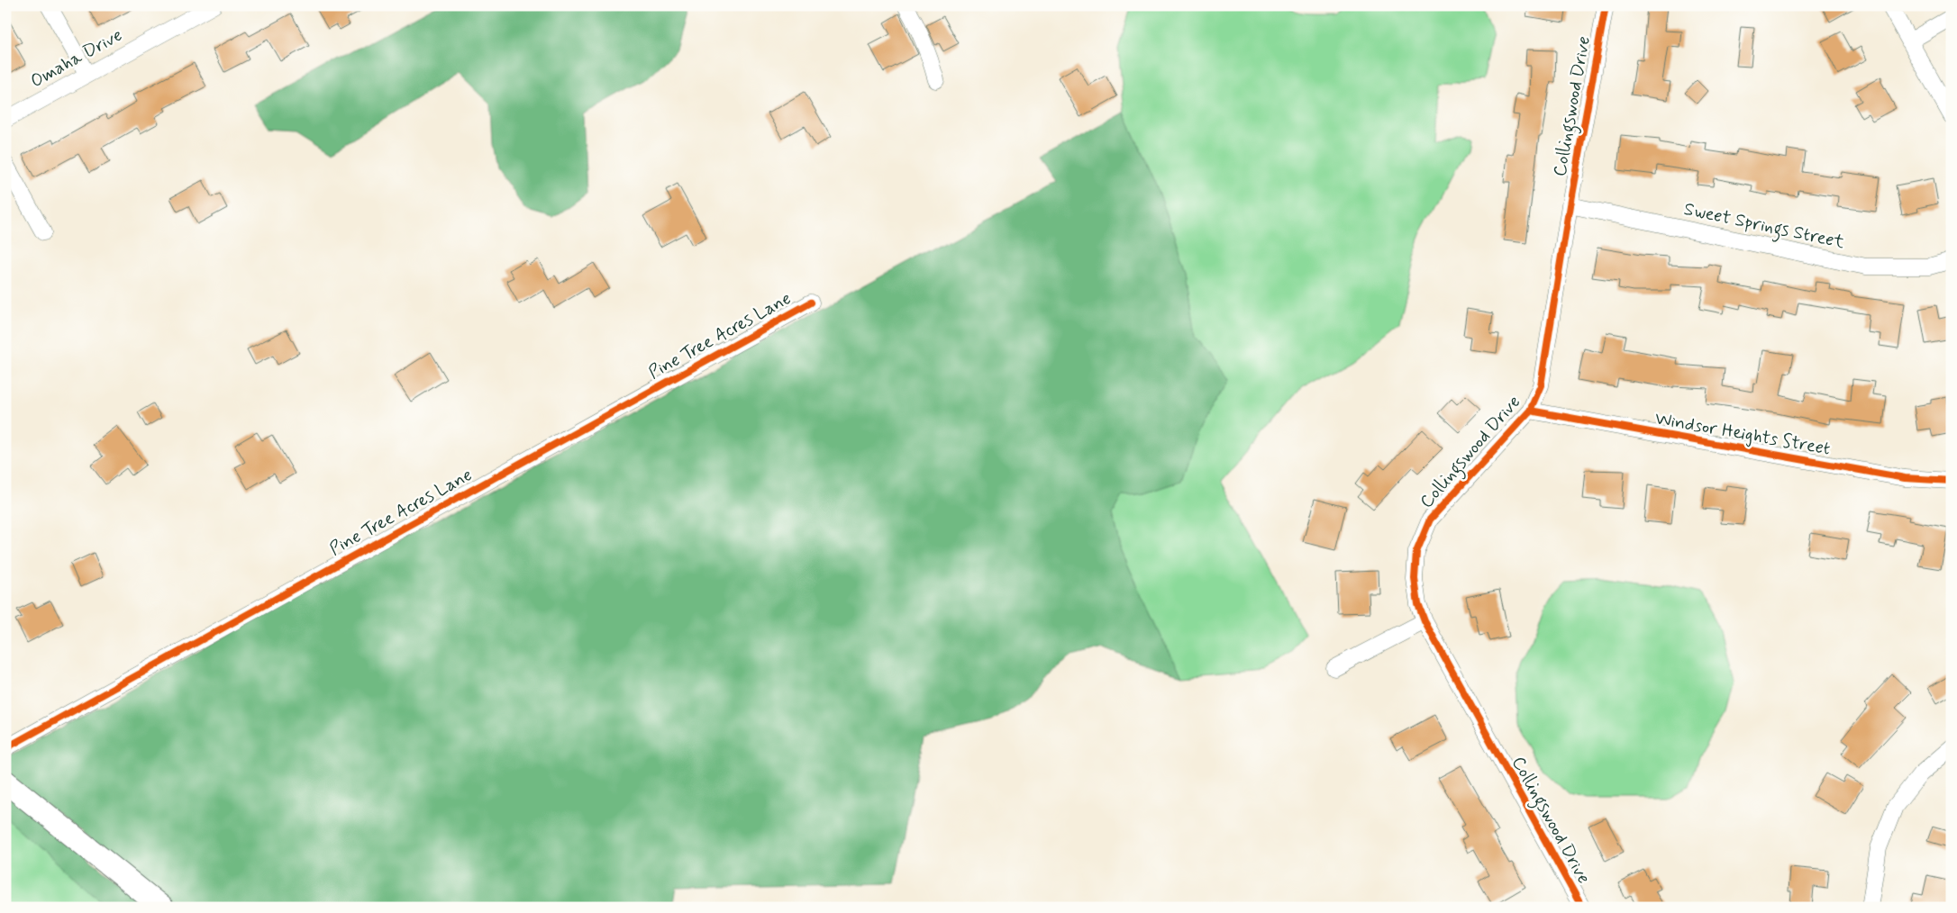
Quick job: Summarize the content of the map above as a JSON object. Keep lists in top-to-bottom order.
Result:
{
  "streets": {
    "street": [
      "Omaha Drive",
      "Collingswood Drive",
      "Sweet Springs Street",
      "Pine Tree Acres Lane",
      "Windsor Heights Street"
    ]
  },
  "crossings": [
    ["Collingswood Drive", "Sweet Springs Street"],
    ["Collingswood Drive", "Windsor Heights Street"]
  ]
}
